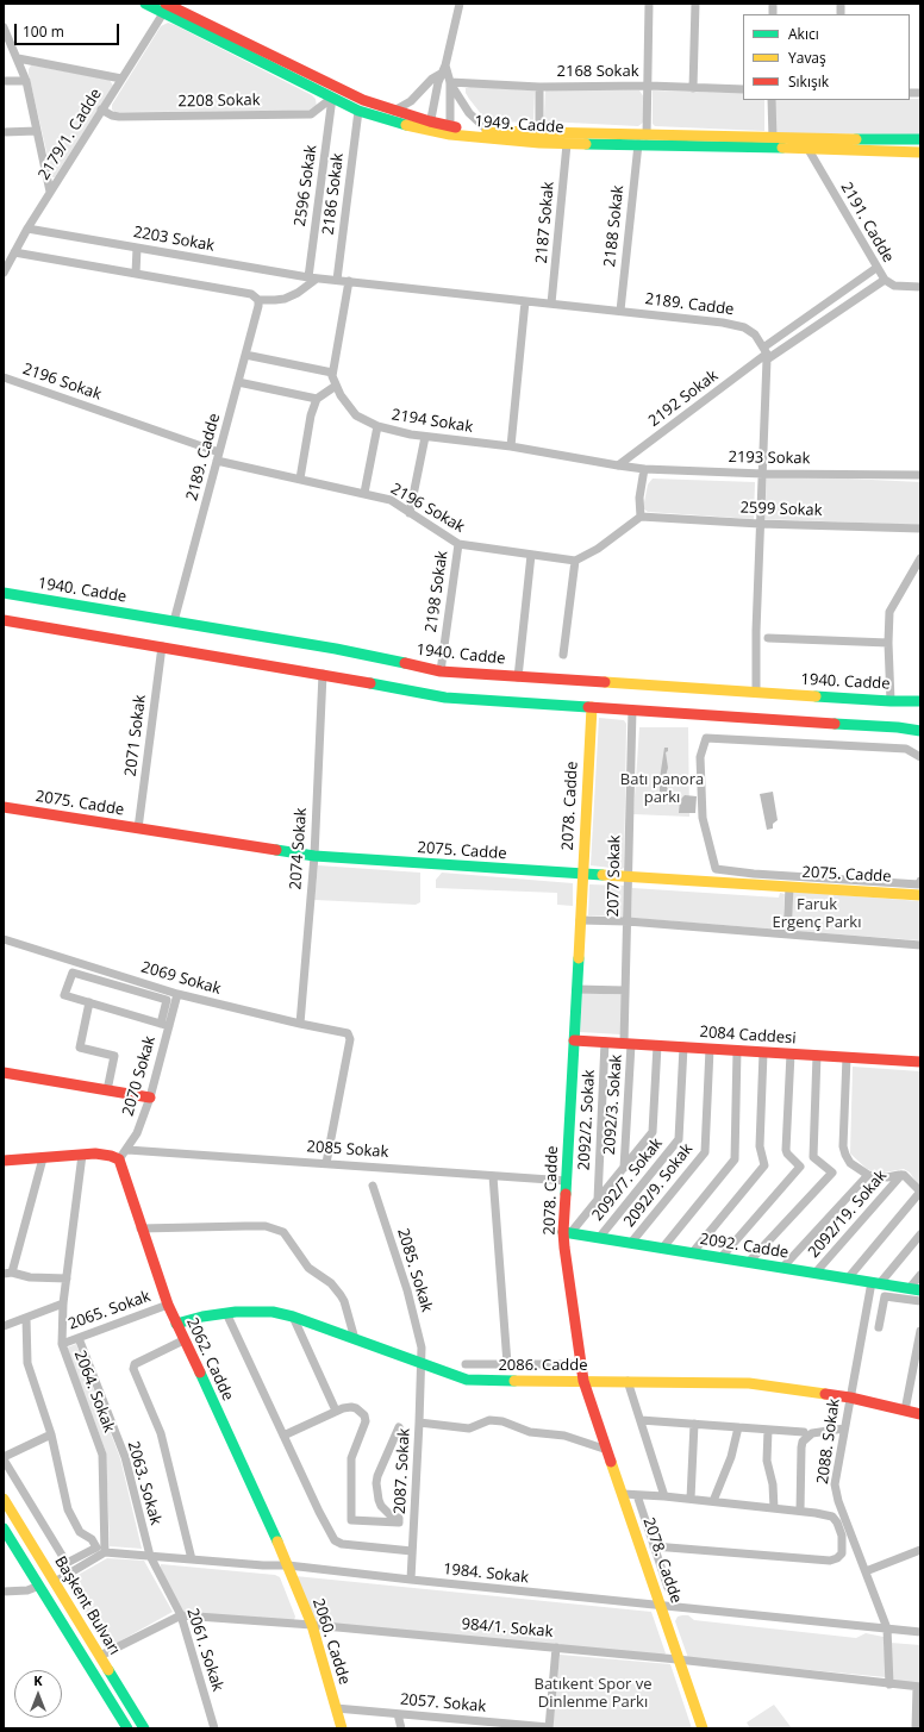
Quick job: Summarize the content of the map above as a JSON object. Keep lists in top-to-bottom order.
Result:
{
  "streets": {
    "street": [
      "2168 Sokak",
      "2208 Sokak",
      "1949. Cadde",
      "2179/1. Cadde",
      "2596 Sokak",
      "2186 Sokak",
      "2187 Sokak",
      "2191. Cadde",
      "2188 Sokak",
      "2203 Sokak",
      "2189. Cadde",
      "2196 Sokak",
      "2192 Sokak",
      "2194 Sokak",
      "2193 Sokak",
      "2599 Sokak",
      "1940. Cadde",
      "2198 Sokak",
      "2071 Sokak",
      "2075. Cadde",
      "2078. Cadde",
      "2074 Sokak",
      "2077 Sokak",
      "2069 Sokak",
      "2084 Caddesi",
      "2070 Sokak",
      "2092/3. Sokak",
      "2092/2. Sokak",
      "2085 Sokak",
      "2092/7. Sokak",
      "2092/9. Sokak",
      "2092/19. Sokak",
      "2092. Cadde",
      "2085. Sokak",
      "2065. Sokak",
      "2062. Cadde",
      "2086. Cadde",
      "2064. Sokak",
      "2088. Sokak",
      "2087. Sokak",
      "2063. Sokak",
      "1984. Sokak",
      "Başkent Bulvarı",
      "984/1. Sokak",
      "2060. Cadde",
      "2061. Sokak",
      "2057. Sokak"
    ]
  },
  "crossings": [
    ["2208 Sokak", "1949. Cadde"],
    ["2208 Sokak", "2179/1. Cadde"],
    ["2208 Sokak", "2596 Sokak"],
    ["1949. Cadde", "2179/1. Cadde"],
    ["1949. Cadde", "2596 Sokak"],
    ["1949. Cadde", "2186 Sokak"],
    ["1949. Cadde", "2187 Sokak"],
    ["1949. Cadde", "2191. Cadde"],
    ["1949. Cadde", "2188 Sokak"],
    ["2179/1. Cadde", "2203 Sokak"],
    ["2596 Sokak", "2203 Sokak"],
    ["2596 Sokak", "2189. Cadde"],
    ["2186 Sokak", "2189. Cadde"],
    ["2187 Sokak", "2189. Cadde"],
    ["2191. Cadde", "2192 Sokak"],
    ["2188 Sokak", "2189. Cadde"],
    ["2203 Sokak", "2189. Cadde"],
    ["2189. Cadde", "2196 Sokak"],
    ["2189. Cadde", "2192 Sokak"],
    ["2189. Cadde", "2194 Sokak"],
    ["2189. Cadde", "1940. Cadde"],
    ["2196 Sokak", "2198 Sokak"],
    ["2192 Sokak", "2194 Sokak"],
    ["2192 Sokak", "2193 Sokak"],
    ["2194 Sokak", "2193 Sokak"],
    ["1940. Cadde", "2198 Sokak"],
    ["2071 Sokak", "2075. Cadde"],
    ["2075. Cadde", "2078. Cadde"],
    ["2075. Cadde", "2074 Sokak"],
    ["2075. Cadde", "2077 Sokak"],
    ["2078. Cadde", "2084 Caddesi"],
    ["2078. Cadde", "2085 Sokak"],
    ["2078. Cadde", "2092. Cadde"],
    ["2078. Cadde", "2086. Cadde"],
    ["2078. Cadde", "1984. Sokak"],
    ["2078. Cadde", "984/1. Sokak"],
    ["2074 Sokak", "2069 Sokak"],
    ["2077 Sokak", "2084 Caddesi"],
    ["2077 Sokak", "2092/3. Sokak"],
    ["2069 Sokak", "2070 Sokak"],
    ["2069 Sokak", "2085 Sokak"],
    ["2084 Caddesi", "2092/3. Sokak"],
    ["2084 Caddesi", "2092/2. Sokak"],
    ["2084 Caddesi", "2092/7. Sokak"],
    ["2084 Caddesi", "2092/9. Sokak"],
    ["2070 Sokak", "2085 Sokak"],
    ["2070 Sokak", "2062. Cadde"],
    ["2092/7. Sokak", "2092. Cadde"],
    ["2092/9. Sokak", "2092. Cadde"],
    ["2092/19. Sokak", "2092. Cadde"],
    ["2092. Cadde", "2088. Sokak"],
    ["2085. Sokak", "2086. Cadde"],
    ["2085. Sokak", "2087. Sokak"],
    ["2065. Sokak", "2062. Cadde"],
    ["2065. Sokak", "2064. Sokak"],
    ["2065. Sokak", "2063. Sokak"],
    ["2062. Cadde", "2086. Cadde"],
    ["2062. Cadde", "1984. Sokak"],
    ["2062. Cadde", "2060. Cadde"],
    ["2086. Cadde", "2088. Sokak"],
    ["2086. Cadde", "2087. Sokak"],
    ["2064. Sokak", "1984. Sokak"],
    ["2088. Sokak", "1984. Sokak"],
    ["2088. Sokak", "984/1. Sokak"],
    ["2087. Sokak", "1984. Sokak"],
    ["2063. Sokak", "1984. Sokak"],
    ["2063. Sokak", "2061. Sokak"],
    ["1984. Sokak", "2060. Cadde"],
    ["1984. Sokak", "2061. Sokak"],
    ["984/1. Sokak", "2060. Cadde"],
    ["984/1. Sokak", "2061. Sokak"],
    ["2060. Cadde", "2057. Sokak"]
  ],
  "parks": ["Batı panora parkı", "Faruk Ergenç Parkı", "Batıkent Spor ve Dinlenme Parkı"],
  "legend": ["Akıcı", "Yavaş", "Sıkışık"],
  "scale_bar": "100 m",
  "north": "top"
}
